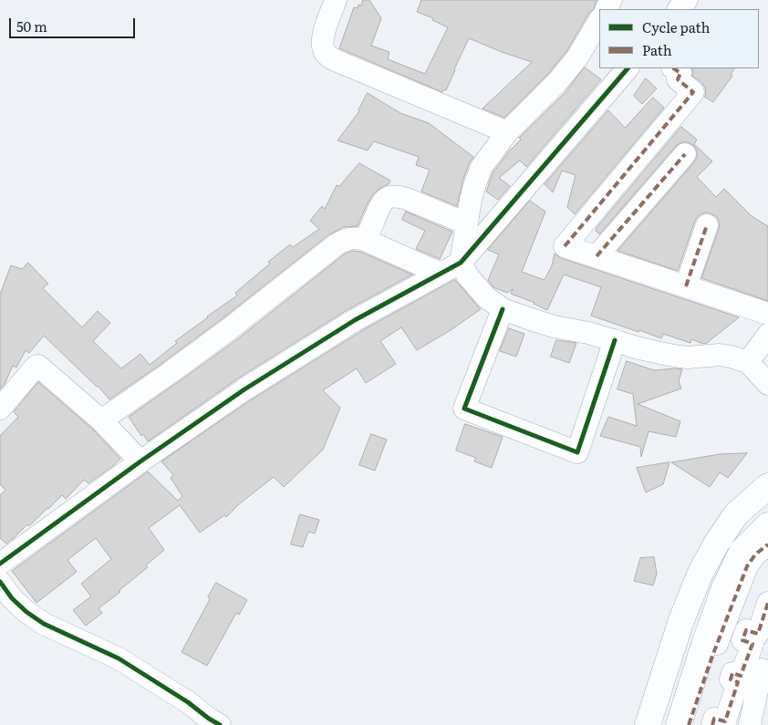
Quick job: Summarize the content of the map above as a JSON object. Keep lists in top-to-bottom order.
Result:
{
  "legend": ["Cycle path", "Path"],
  "scale_bar": "50 m"
}
